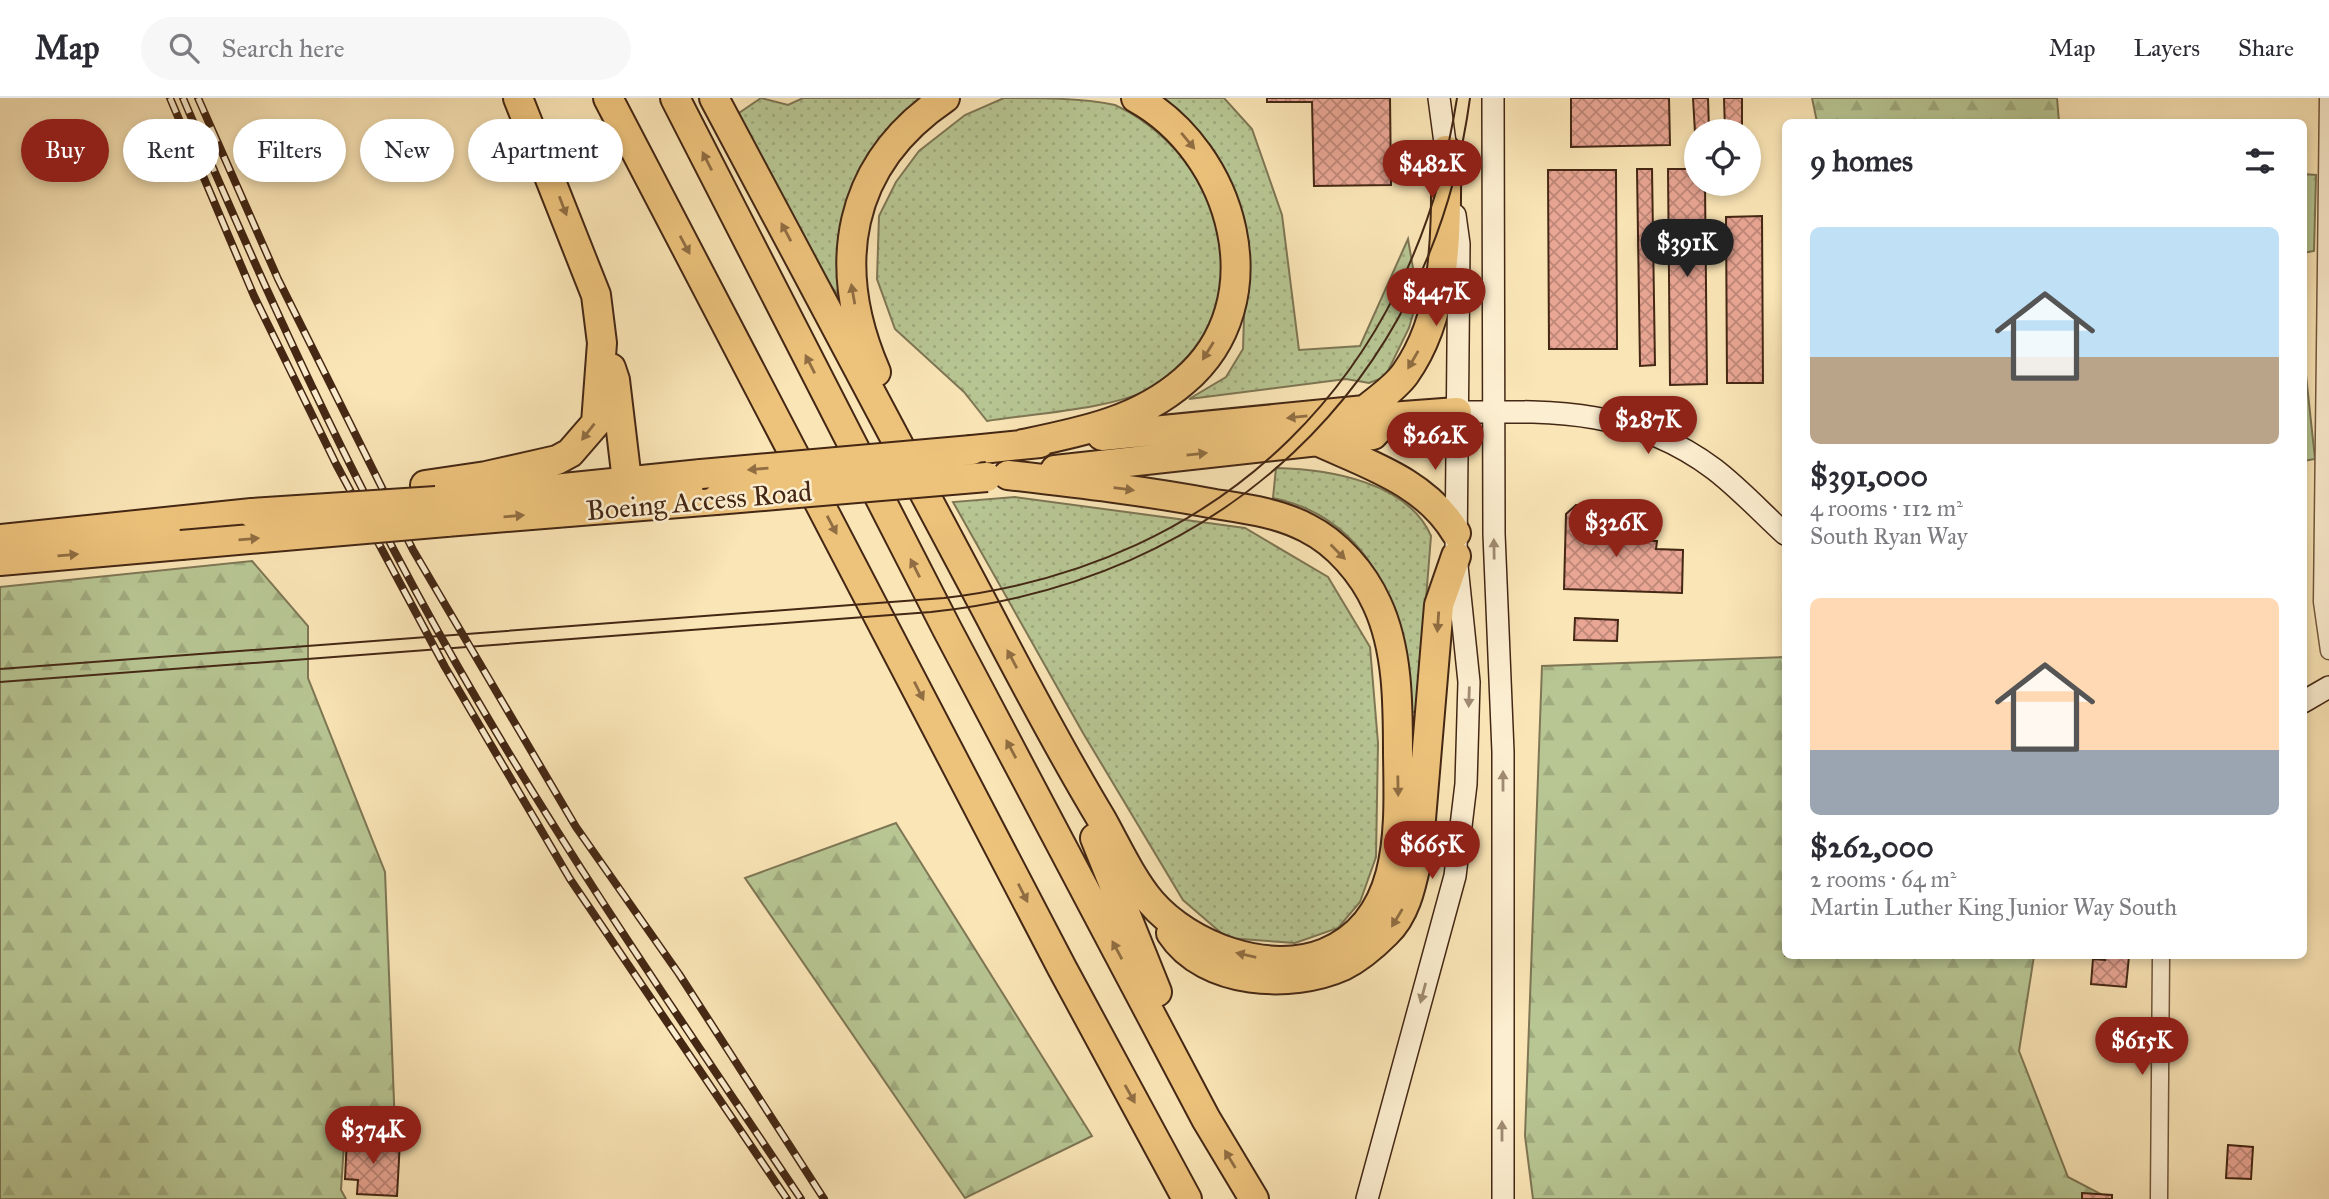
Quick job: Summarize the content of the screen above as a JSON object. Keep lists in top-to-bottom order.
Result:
{
  "streets": {
    "highway": ["Boeing Access Road"]
  },
  "page": {
    "header": "Map",
    "search": "Search here",
    "nav": ["Map", "Layers", "Share"],
    "chip": [
      "Buy",
      "Rent",
      "Filters",
      "New",
      "Apartment"
    ],
    "heading": "9 homes",
    "price": [
      "$482K",
      "$391K",
      "$447K",
      "$287K",
      "$262K",
      "$326K",
      "$665K",
      "$615K",
      "$374K"
    ],
    "list": [
      {
        "name": "$391,000",
        "note": "4 rooms · 112 m² · South Ryan Way"
      },
      {
        "name": "$262,000",
        "note": "2 rooms · 64 m² · Martin Luther King Junior Way South"
      }
    ]
  }
}
